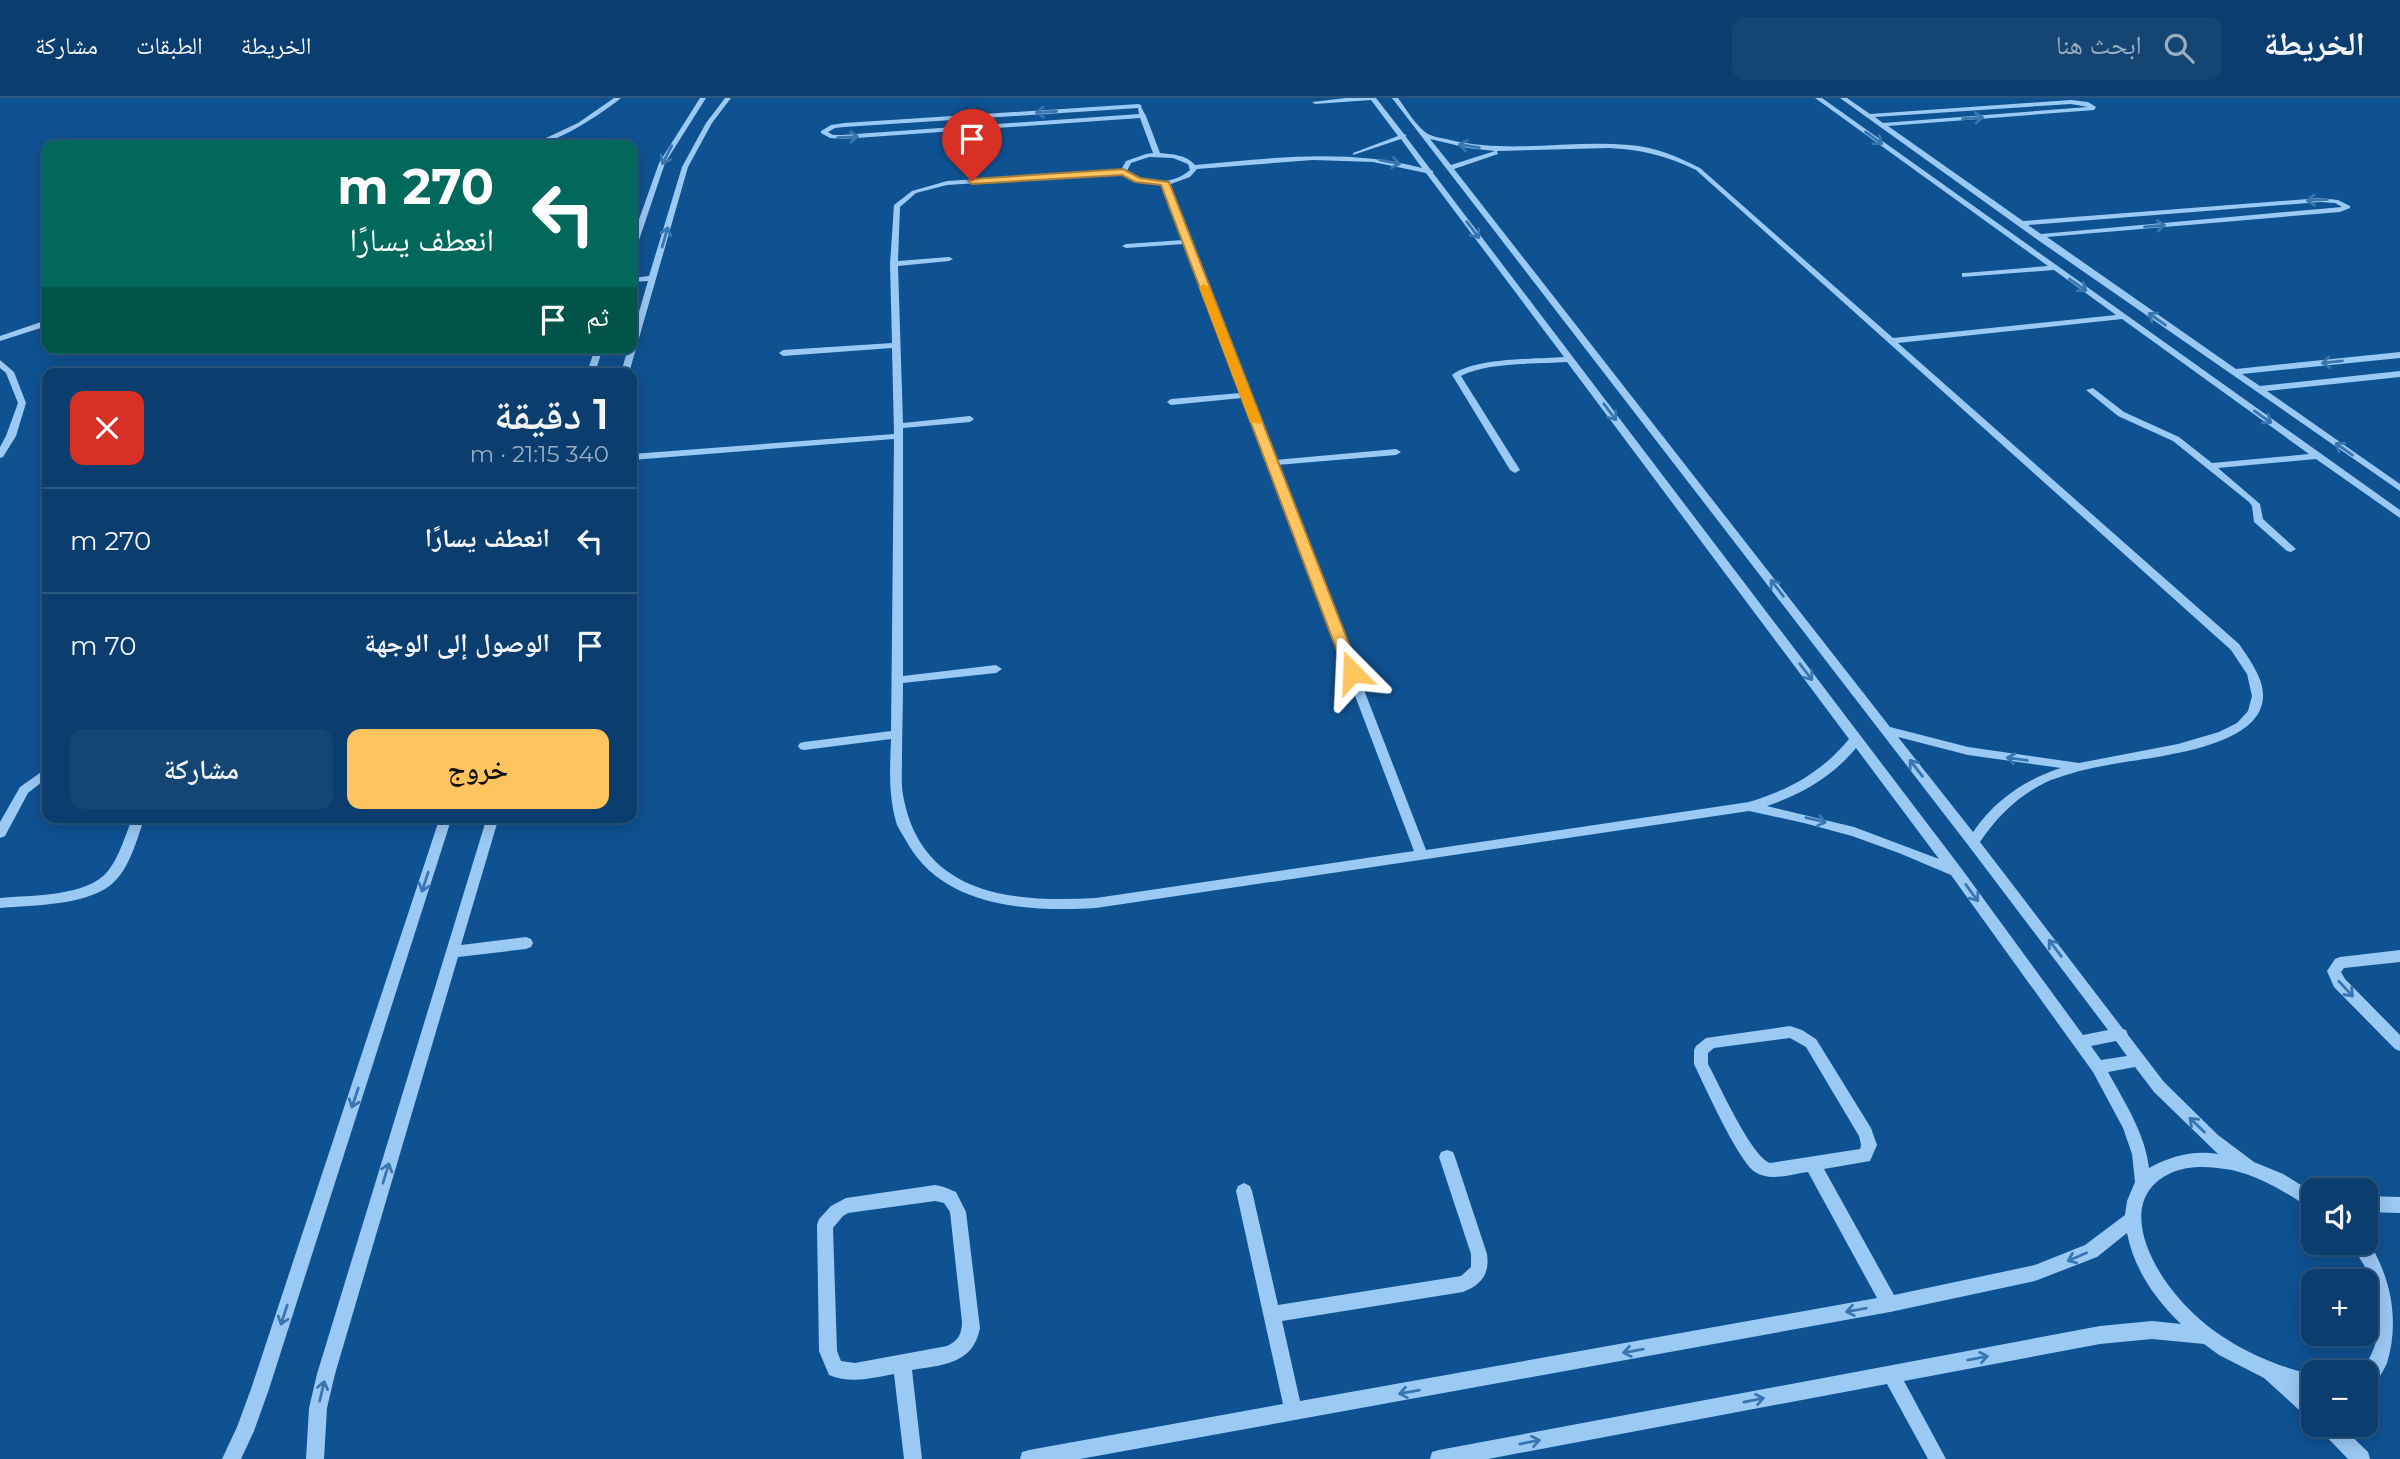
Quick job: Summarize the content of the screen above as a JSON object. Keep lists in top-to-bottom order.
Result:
{
  "page": {
    "header": "الخريطة",
    "search": "ابحث هنا",
    "nav": ["الخريطة", "الطبقات", "مشاركة"],
    "turn": ["270 m", "انعطف يسارًا"],
    "then": "ثم",
    "heading": ["1 دقيقة", "340 m · 21:15"],
    "list": [
      {
        "name": "انعطف يسارًا",
        "value": "270 m"
      },
      {
        "name": "الوصول إلى الوجهة",
        "value": "70 m"
      }
    ],
    "buttons": ["خروج", "مشاركة"],
    "map_buttons": ["+", "−"]
  }
}
